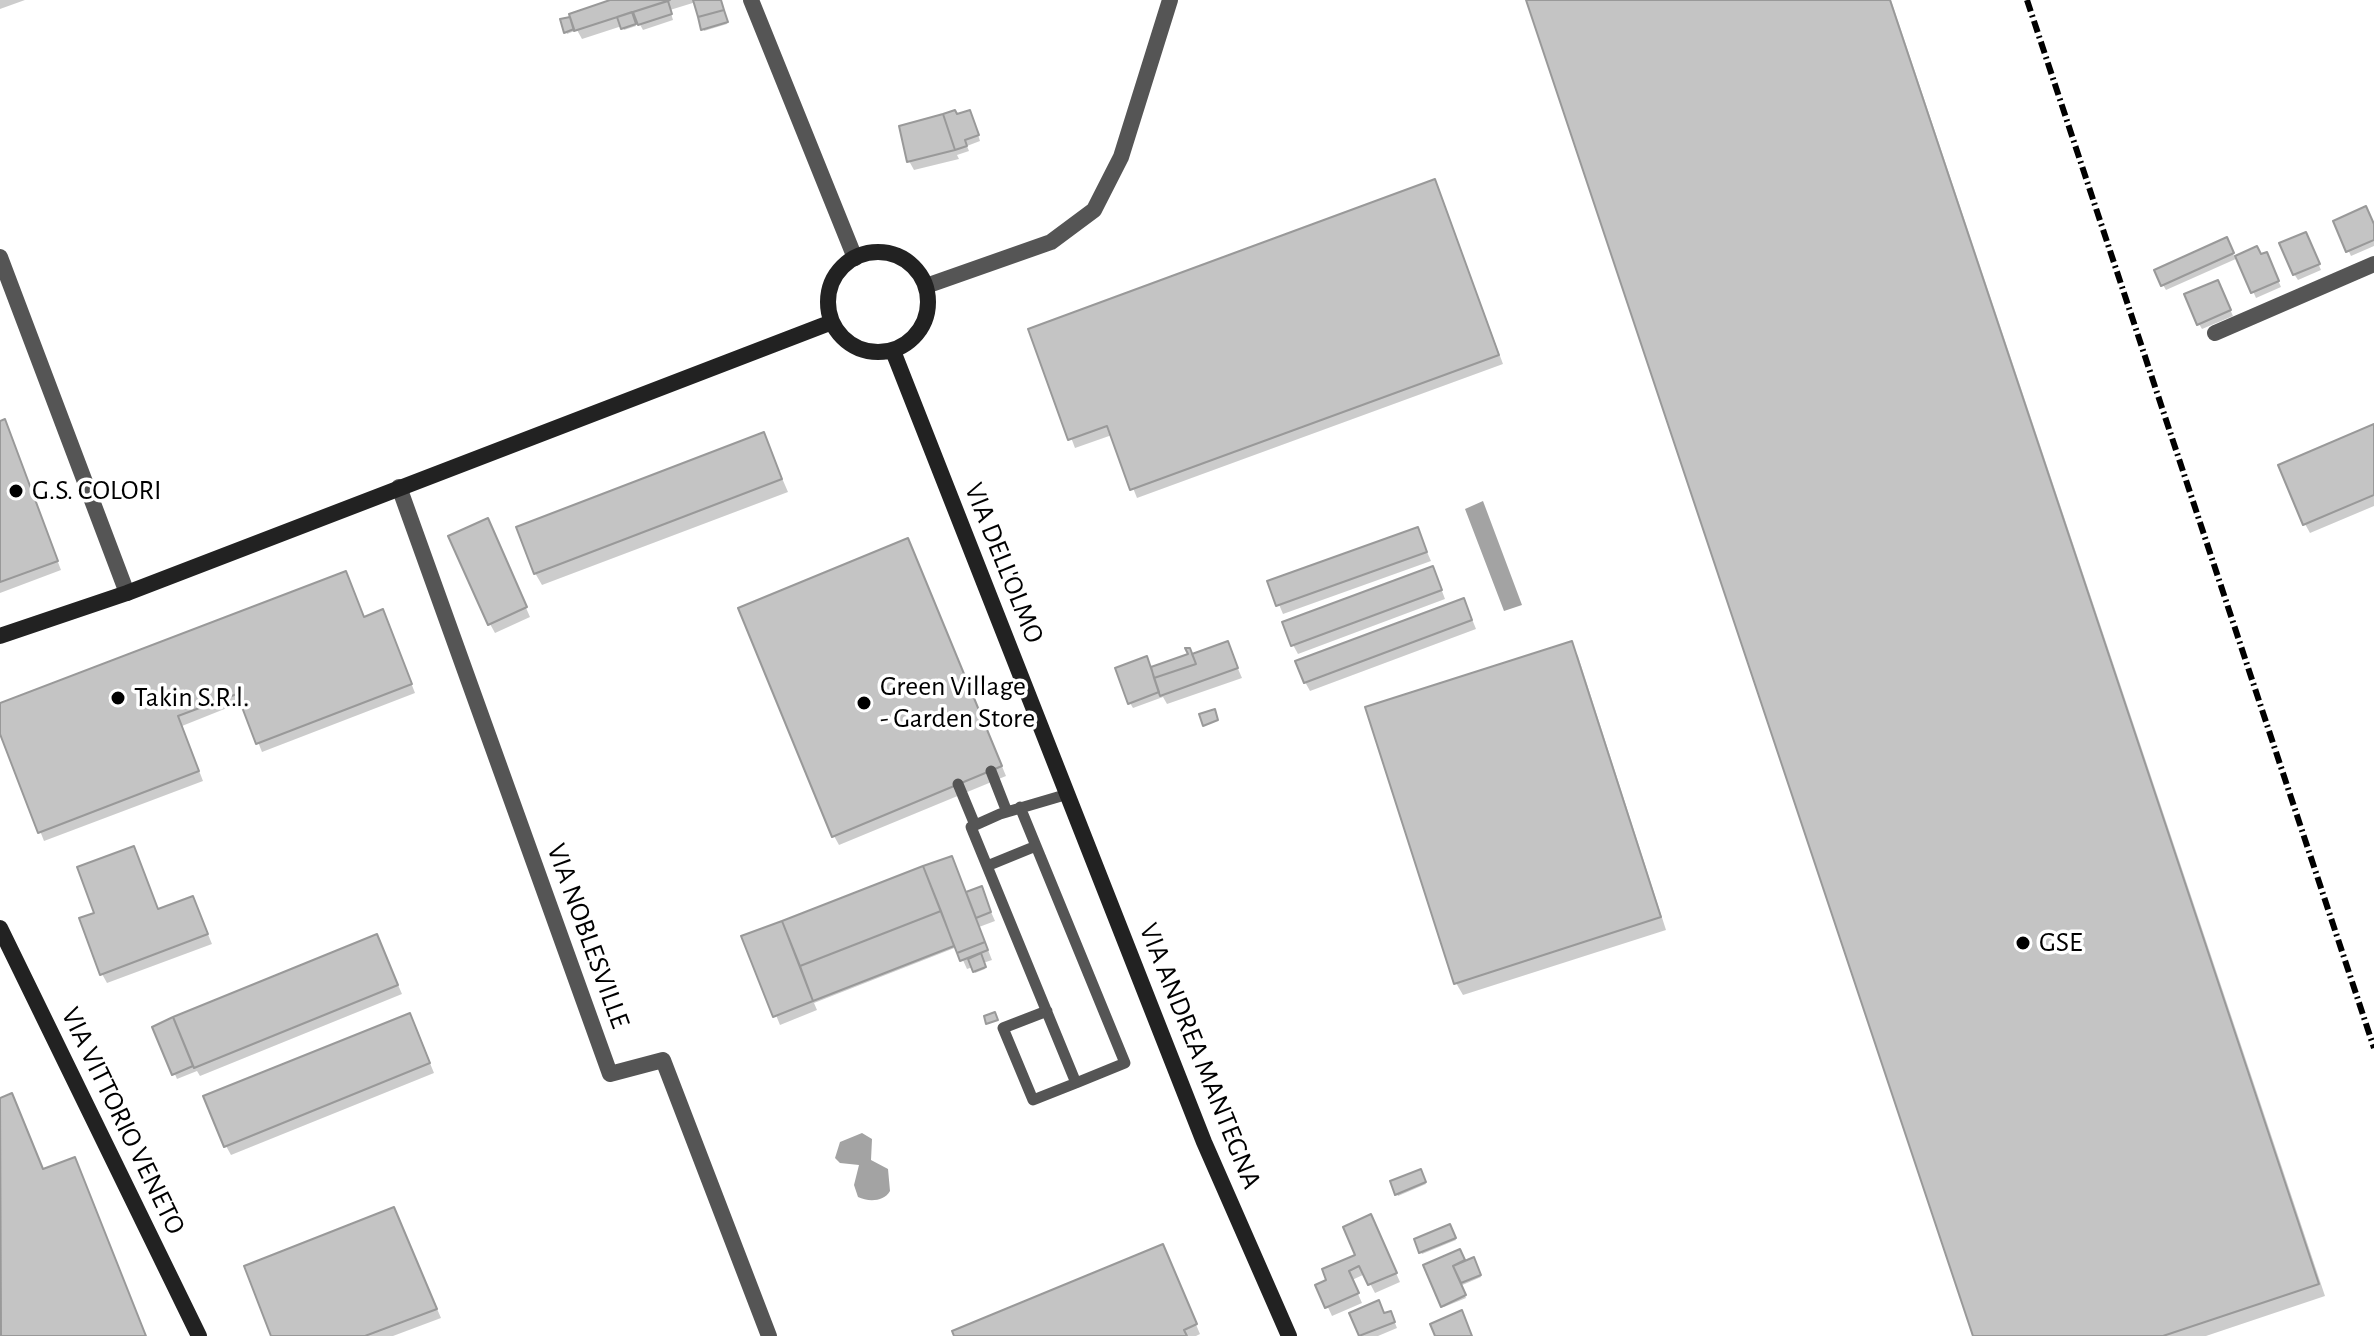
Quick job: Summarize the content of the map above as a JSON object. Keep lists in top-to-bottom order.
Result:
{
  "streets": {
    "main road": ["VIA DELL'OLMO", "VIA ANDREA MANTEGNA", "VIA VITTORIO VENETO"],
    "street": ["VIA NOBLESVILLE"]
  },
  "crossings": [
    ["VIA DELL'OLMO", "VIA ANDREA MANTEGNA"]
  ],
  "places": [
    "G.S. COLORI",
    "Takin S.R.l.",
    "Green Village - Garden Store",
    "GSE"
  ]
}
